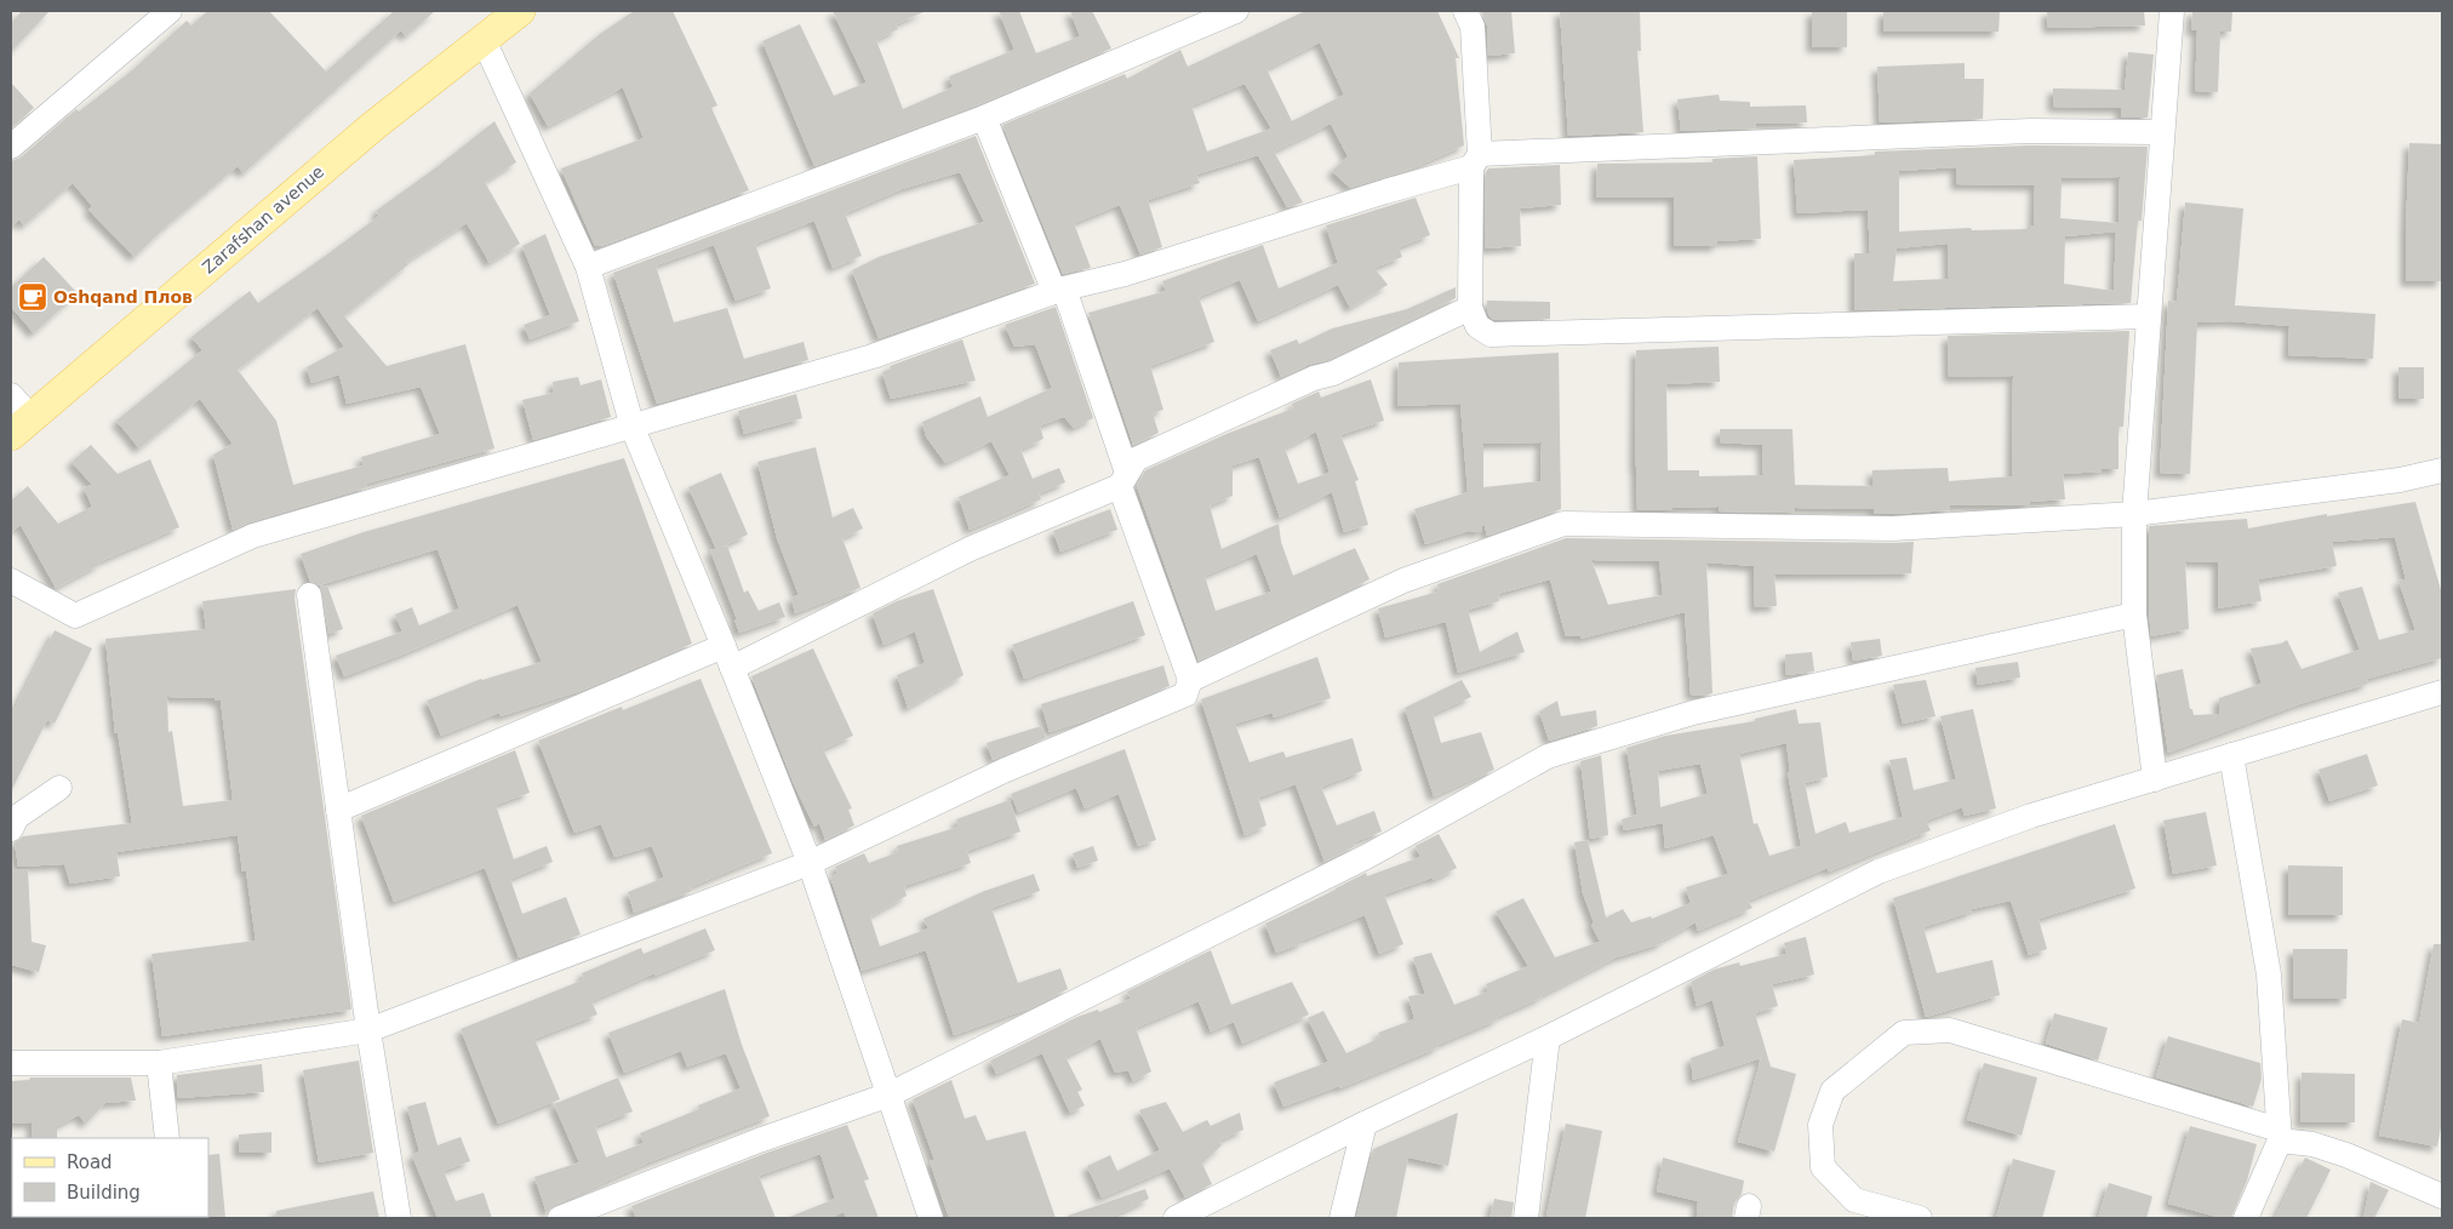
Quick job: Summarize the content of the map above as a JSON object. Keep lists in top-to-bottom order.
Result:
{
  "streets": {
    "main road": ["Zarafshan avenue"]
  },
  "places": {
    "cafe": ["Oshqand Плов"]
  },
  "legend": ["Road", "Building"]
}
